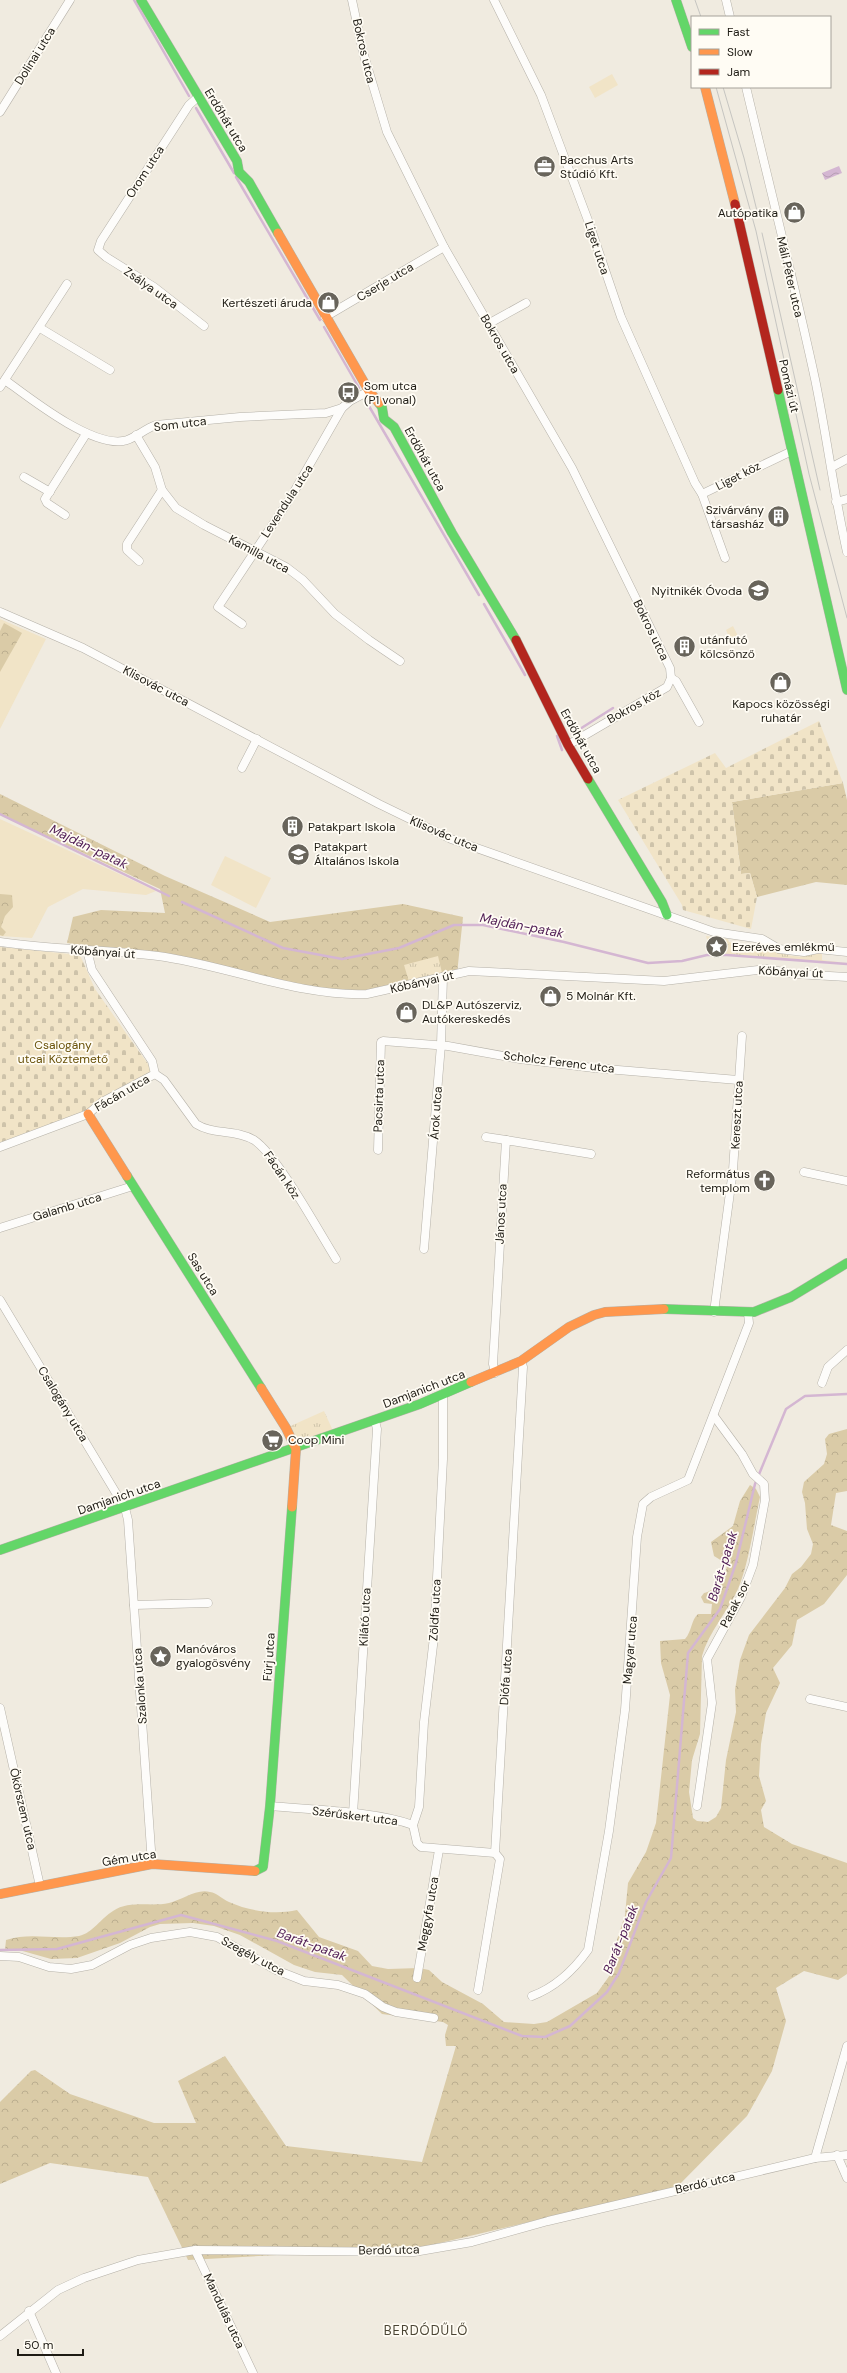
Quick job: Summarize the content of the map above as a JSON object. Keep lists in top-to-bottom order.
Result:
{
  "streets": {
    "street": [
      "Bokros utca",
      "Dolinai utca",
      "Erdőhát utca",
      "Orom utca",
      "Liget utca",
      "Máli Péter utca",
      "Cserje utca",
      "Zsálya utca",
      "Pomázi út",
      "Som utca",
      "Liget köz",
      "Levendula utca",
      "Kamilla utca",
      "Klisovác utca",
      "Bokros köz",
      "Kőbányai út",
      "Scholcz Ferenc utca",
      "Fácán utca",
      "Pacsirta utca",
      "Árok utca",
      "Kereszt utca",
      "Fácán köz",
      "Galamb utca",
      "János utca",
      "Sas utca",
      "Damjanich utca",
      "Csalogány utca",
      "Patak sor",
      "Zöldfa utca",
      "Kilátó utca",
      "Magyar utca",
      "Fürj utca",
      "Diófa utca",
      "Szalonka utca",
      "Ökörszem utca",
      "Szérűskert utca",
      "Gém utca",
      "Meggyfa utca",
      "Szegély utca",
      "Berdó utca",
      "Mandulás utca"
    ]
  },
  "crossings": [
    ["Bokros utca", "Cserje utca"],
    ["Bokros utca", "Bokros köz"],
    ["Erdőhát utca", "Orom utca"],
    ["Erdőhát utca", "Cserje utca"],
    ["Erdőhát utca", "Som utca"],
    ["Erdőhát utca", "Klisovác utca"],
    ["Erdőhát utca", "Bokros köz"],
    ["Orom utca", "Zsálya utca"],
    ["Liget utca", "Liget köz"],
    ["Pomázi út", "Liget köz"],
    ["Som utca", "Levendula utca"],
    ["Som utca", "Kamilla utca"],
    ["Levendula utca", "Kamilla utca"],
    ["Kőbányai út", "Fácán utca"],
    ["Kőbányai út", "Árok utca"],
    ["Scholcz Ferenc utca", "Pacsirta utca"],
    ["Scholcz Ferenc utca", "Árok utca"],
    ["Scholcz Ferenc utca", "Kereszt utca"],
    ["Fácán utca", "Fácán köz"],
    ["Fácán utca", "Sas utca"],
    ["Kereszt utca", "Damjanich utca"],
    ["Galamb utca", "Sas utca"],
    ["János utca", "Damjanich utca"],
    ["Sas utca", "Damjanich utca"],
    ["Sas utca", "Fürj utca"],
    ["Damjanich utca", "Csalogány utca"],
    ["Damjanich utca", "Zöldfa utca"],
    ["Damjanich utca", "Kilátó utca"],
    ["Damjanich utca", "Magyar utca"],
    ["Damjanich utca", "Fürj utca"],
    ["Damjanich utca", "Diófa utca"],
    ["Damjanich utca", "Szalonka utca"],
    ["Csalogány utca", "Szalonka utca"],
    ["Patak sor", "Magyar utca"],
    ["Zöldfa utca", "Szérűskert utca"],
    ["Kilátó utca", "Szérűskert utca"],
    ["Fürj utca", "Szérűskert utca"],
    ["Fürj utca", "Gém utca"],
    ["Diófa utca", "Szérűskert utca"],
    ["Szalonka utca", "Gém utca"],
    ["Ökörszem utca", "Gém utca"],
    ["Szérűskert utca", "Meggyfa utca"],
    ["Berdó utca", "Mandulás utca"]
  ],
  "districts": ["BERDÓDŰLŐ"],
  "water": ["Majdán-patak", "Barát-patak"],
  "parks": ["Csalogány utcai Köztemető"],
  "places": {
    "office": ["Bacchus Arts Stúdió Kft."],
    "shop": [
      "Autópatika",
      "Kertészeti áruda",
      "Kapocs közösségi ruhatár",
      "5 Molnár Kft.",
      "DL&P Autószerviz, Autókereskedés"
    ],
    "bus stop": ["Som utca (P1 vonal)"],
    "building": ["Szivárvány társasház", "utánfutó kölcsönző", "Patakpart Iskola"],
    "school or university": ["Nyitnikék Óvoda", "Patakpart Általános Iskola"],
    "place": ["Ezeréves emlékmű", "Manóváros gyalogösvény"],
    "church": ["Református templom"],
    "supermarket": ["Coop Mini"]
  },
  "legend": ["Fast", "Slow", "Jam"],
  "scale_bar": "50 m"
}
